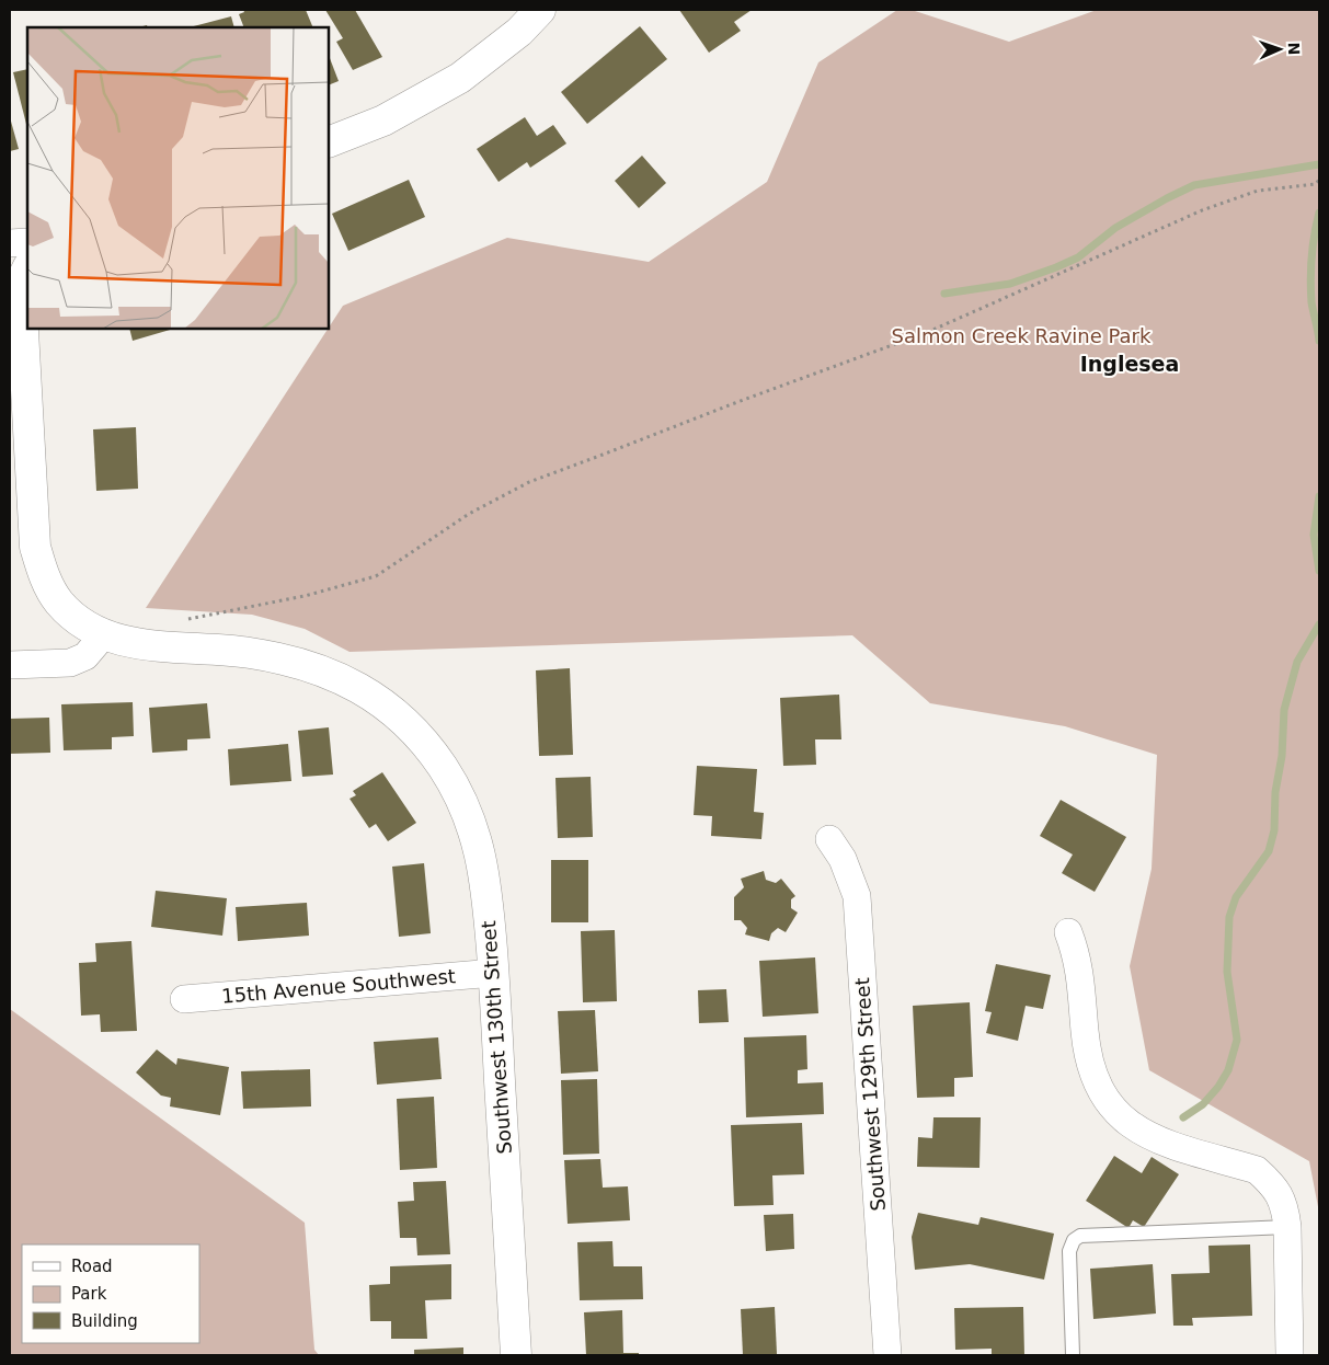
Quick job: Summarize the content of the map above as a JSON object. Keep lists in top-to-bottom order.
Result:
{
  "streets": {
    "street": ["15th Avenue Southwest", "Southwest 130th Street", "Southwest 129th Street"]
  },
  "crossings": [
    ["15th Avenue Southwest", "Southwest 130th Street"]
  ],
  "districts": ["Inglesea"],
  "parks": ["Salmon Creek Ravine Park"],
  "legend": ["Road", "Park", "Building"],
  "north": "right"
}
